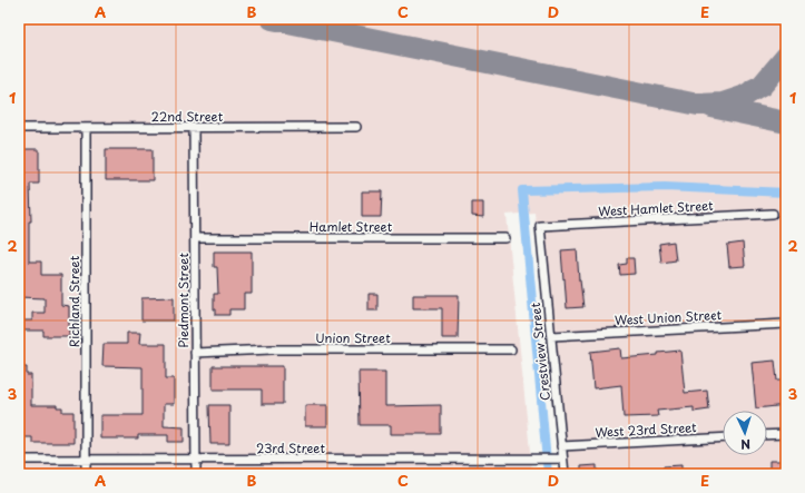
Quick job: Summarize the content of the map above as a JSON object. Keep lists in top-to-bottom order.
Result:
{
  "streets": {
    "street": [
      "22nd Street",
      "West Hamlet Street",
      "Hamlet Street",
      "Piedmont Street",
      "Richland Street",
      "West Union Street",
      "Union Street",
      "Crestview Street",
      "West 23rd Street",
      "23rd Street"
    ]
  },
  "crossings": [
    ["22nd Street", "Piedmont Street"],
    ["22nd Street", "Richland Street"],
    ["West Hamlet Street", "Crestview Street"],
    ["Hamlet Street", "Piedmont Street"],
    ["Piedmont Street", "Union Street"],
    ["Piedmont Street", "23rd Street"],
    ["Richland Street", "23rd Street"],
    ["West Union Street", "Crestview Street"],
    ["Crestview Street", "West 23rd Street"],
    ["Crestview Street", "23rd Street"]
  ],
  "north": "bottom",
  "grid": {
    "columns": [
      "A",
      "B",
      "C",
      "D",
      "E"
    ],
    "rows": ["1", "2", "3"]
  }
}
